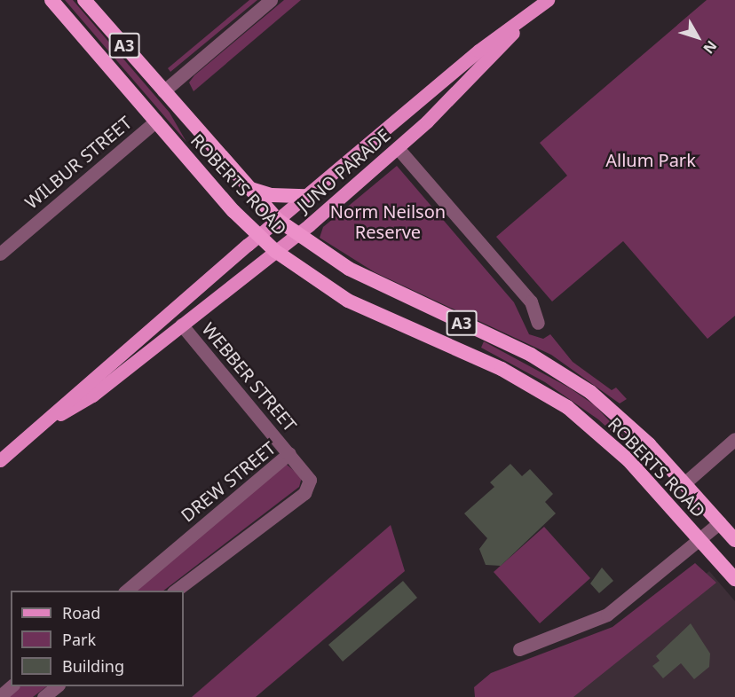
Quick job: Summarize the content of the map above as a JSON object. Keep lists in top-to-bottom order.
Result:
{
  "streets": {
    "highway": ["A3", "ROBERTS ROAD"],
    "main road": ["JUNO PARADE"],
    "street": ["WILBUR STREET", "WEBBER STREET", "DREW STREET"]
  },
  "crossings": [
    ["WILBUR STREET", "ROBERTS ROAD"],
    ["JUNO PARADE", "ROBERTS ROAD"],
    ["JUNO PARADE", "WEBBER STREET"],
    ["WEBBER STREET", "DREW STREET"]
  ],
  "parks": ["Allum Park", "Norm Neilson Reserve"],
  "legend": ["Road", "Park", "Building"],
  "north": "bottom right"
}
